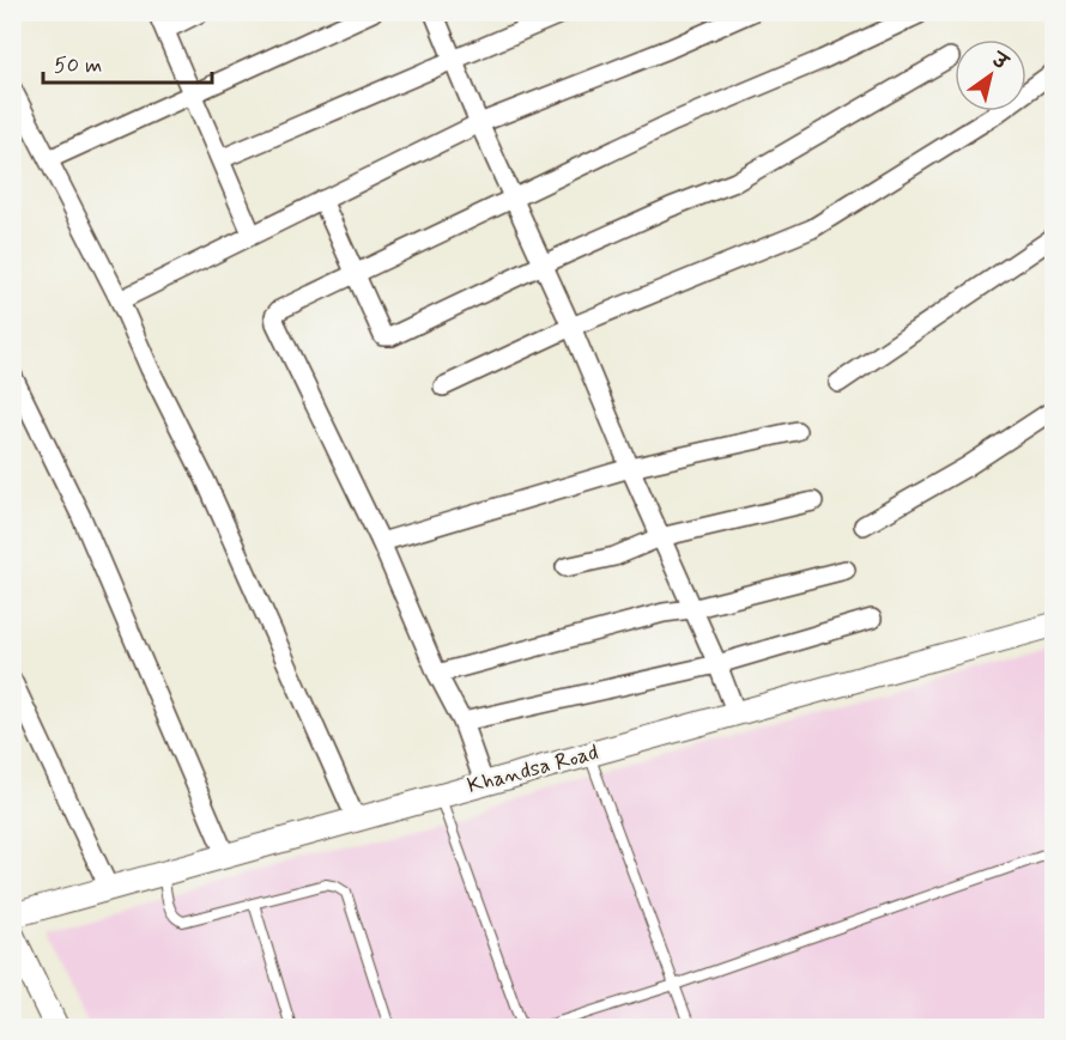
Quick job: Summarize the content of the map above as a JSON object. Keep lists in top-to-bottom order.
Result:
{
  "streets": {
    "street": ["Khandsa Road"]
  },
  "scale_bar": "50 m",
  "north": "top right"
}
